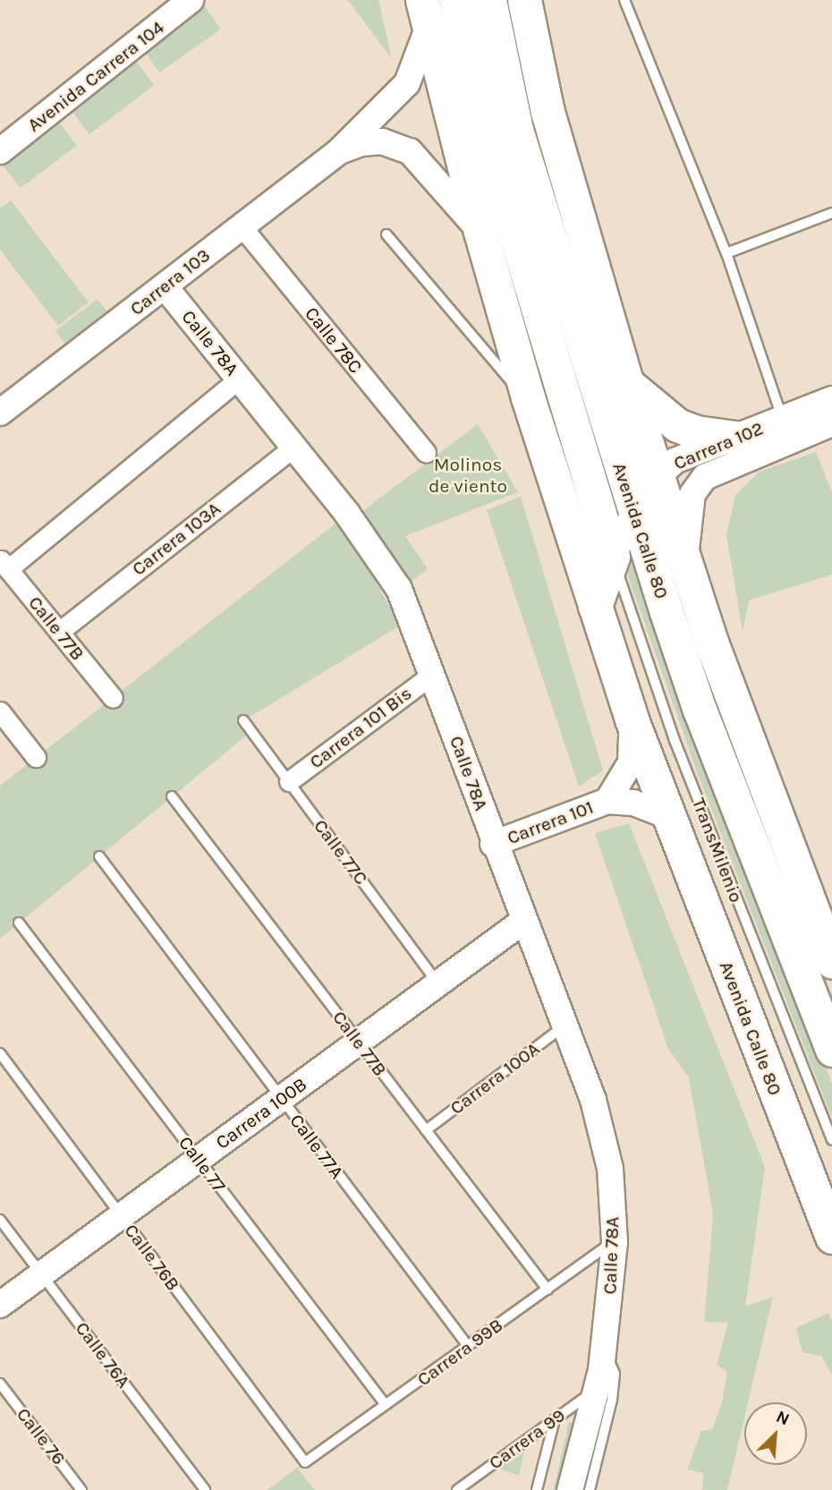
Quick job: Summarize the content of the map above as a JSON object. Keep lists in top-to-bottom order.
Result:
{
  "streets": {
    "highway": ["Avenida Calle 80"],
    "street": [
      "Avenida Carrera 104",
      "Carrera 103",
      "Calle 78C",
      "Calle 78A",
      "Carrera 102",
      "Carrera 103A",
      "Calle 77B",
      "Carrera 101 Bis",
      "Carrera 101",
      "Carrera 100B"
    ],
    "lane": [
      "TransMilenio",
      "Calle 77C",
      "Carrera 100A",
      "Calle 77A",
      "Calle 77",
      "Calle 76B",
      "Carrera 99B",
      "Calle 76A",
      "Calle 76",
      "Carrera 99"
    ]
  },
  "crossings": [
    ["Carrera 103", "Calle 78C"],
    ["Carrera 103", "Calle 78A"],
    ["Carrera 103", "Avenida Calle 80"],
    ["Calle 78A", "Carrera 103A"],
    ["Calle 78A", "Carrera 101 Bis"],
    ["Calle 78A", "Carrera 101"],
    ["Calle 78A", "Carrera 100A"],
    ["Calle 78A", "Carrera 100B"],
    ["Calle 78A", "Carrera 99B"],
    ["Calle 78A", "Carrera 99"],
    ["Carrera 102", "Avenida Calle 80"],
    ["Carrera 102", "TransMilenio"],
    ["Avenida Calle 80", "Carrera 101"],
    ["Avenida Calle 80", "TransMilenio"],
    ["Carrera 103A", "Calle 77B"],
    ["Calle 77B", "Carrera 100A"],
    ["Calle 77B", "Carrera 100B"],
    ["Calle 77B", "Carrera 99B"],
    ["Carrera 101 Bis", "Calle 77C"],
    ["Calle 77C", "Carrera 100B"],
    ["Carrera 100B", "Calle 77A"],
    ["Carrera 100B", "Calle 77"],
    ["Carrera 100B", "Calle 76B"],
    ["Carrera 100B", "Calle 76A"],
    ["Calle 77A", "Carrera 99B"],
    ["Calle 77", "Carrera 99B"],
    ["Calle 76B", "Carrera 99B"]
  ],
  "parks": ["Molinos de viento"],
  "north": "top right"
}
